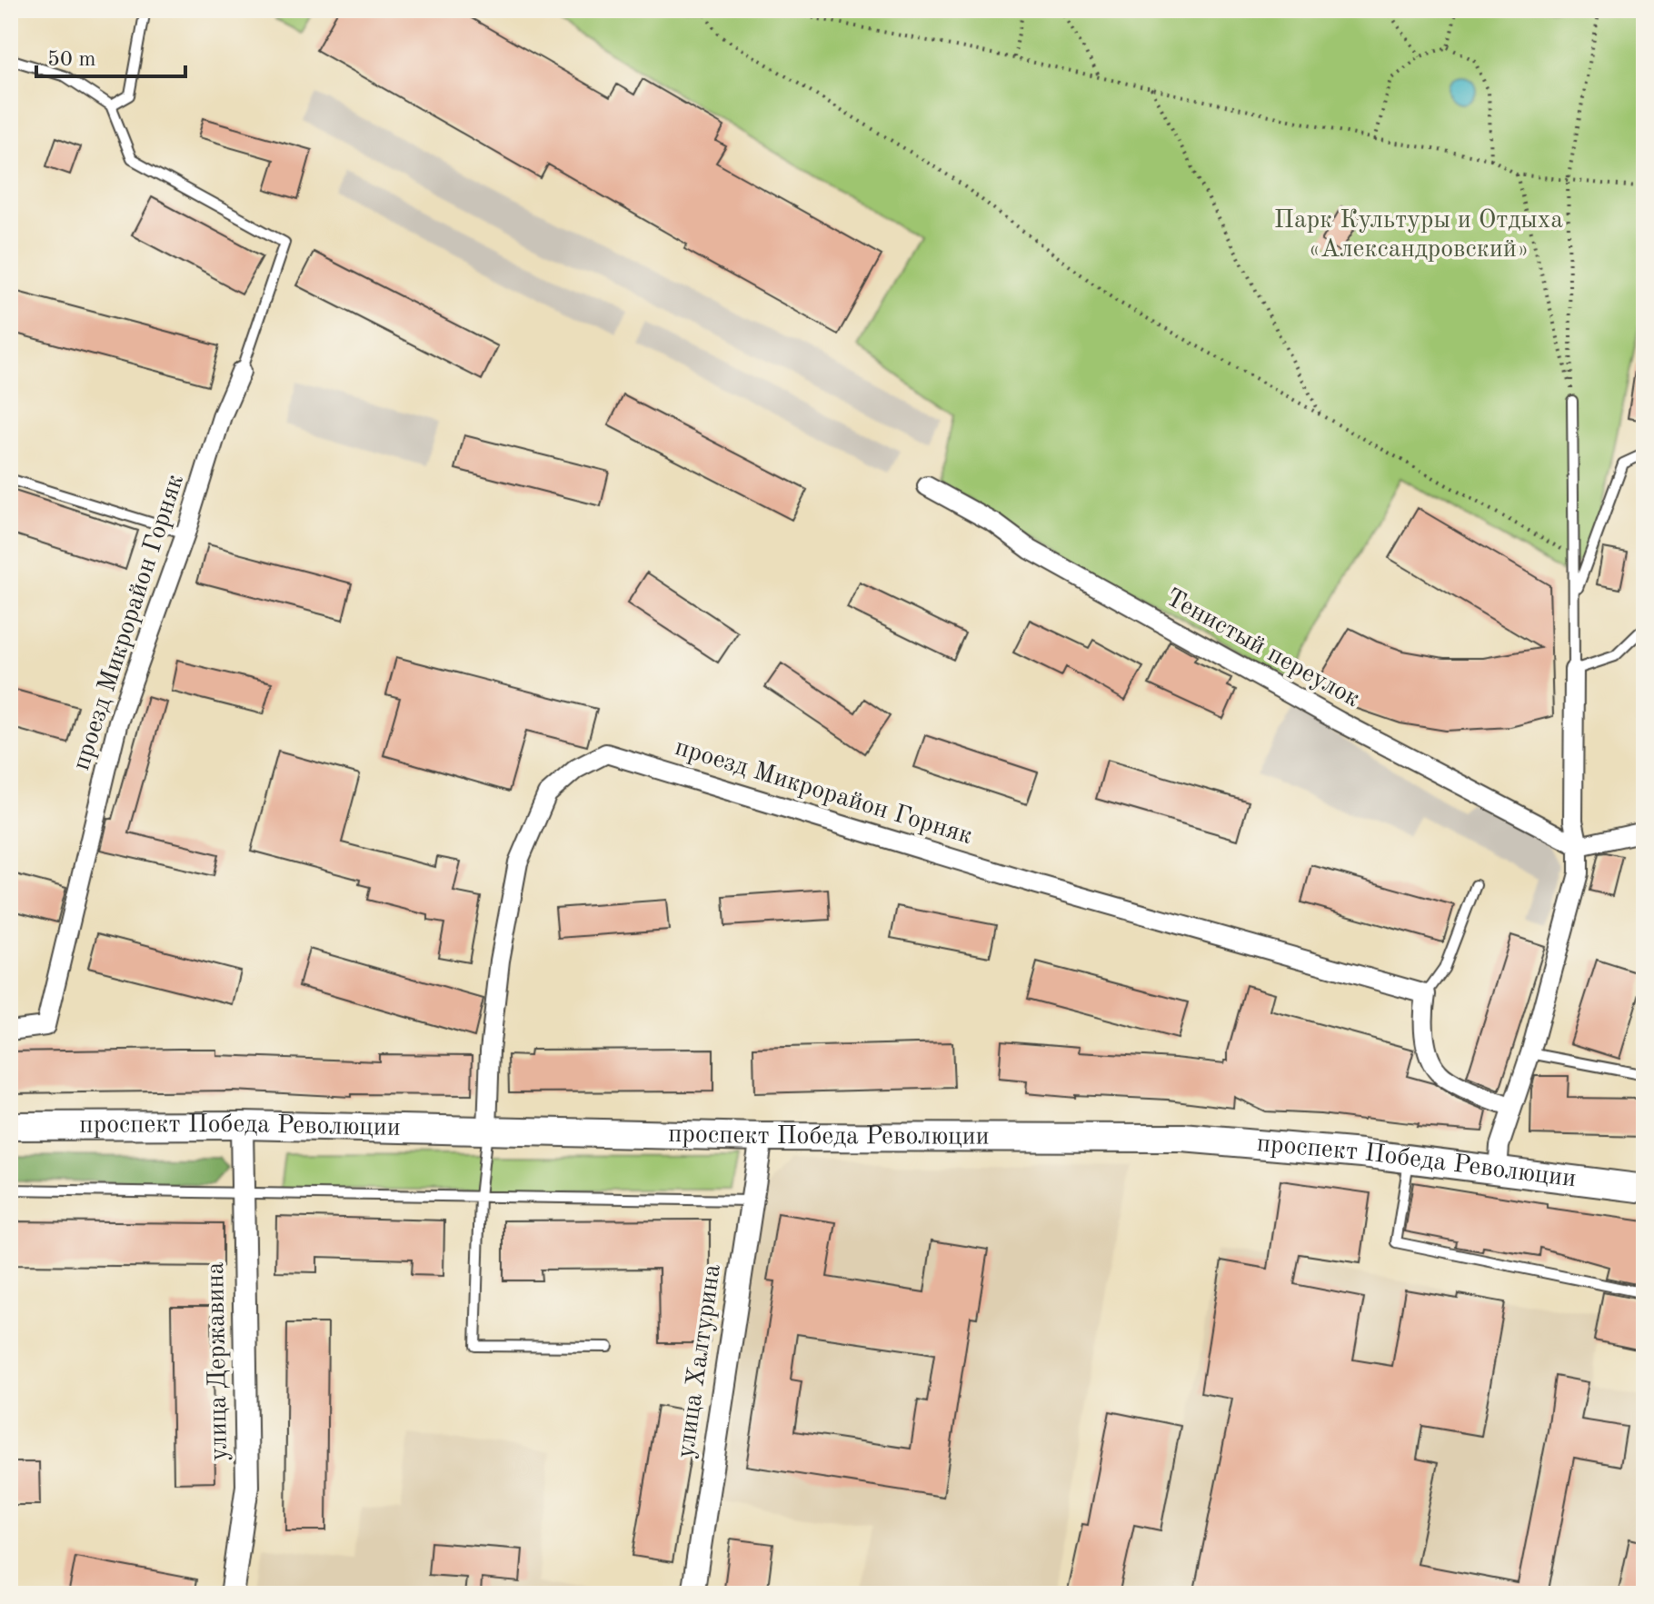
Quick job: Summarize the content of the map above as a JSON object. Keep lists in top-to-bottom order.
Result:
{
  "streets": {
    "main road": ["проспект Победа Революции"],
    "street": [
      "проезд Микрорайон Горняк",
      "Тенистый переулок",
      "улица Державина",
      "улица Халтурина"
    ]
  },
  "crossings": [
    ["проезд Микрорайон Горняк", "проспект Победа Революции"],
    ["проспект Победа Революции", "улица Державина"],
    ["проспект Победа Революции", "улица Халтурина"]
  ],
  "parks": ["Парк Культуры и Отдыха «Александровский»"],
  "scale_bar": "50 m"
}
